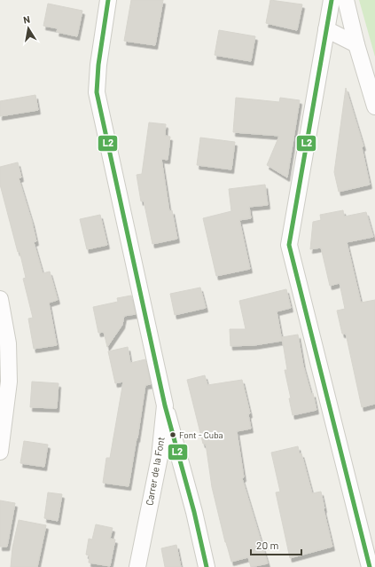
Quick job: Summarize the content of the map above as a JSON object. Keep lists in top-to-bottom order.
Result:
{
  "streets": {
    "street": ["Carrer de la Font"]
  },
  "places": ["Font - Cuba"],
  "lines": ["transit line L2"],
  "scale_bar": "20 m",
  "north": "top"
}
